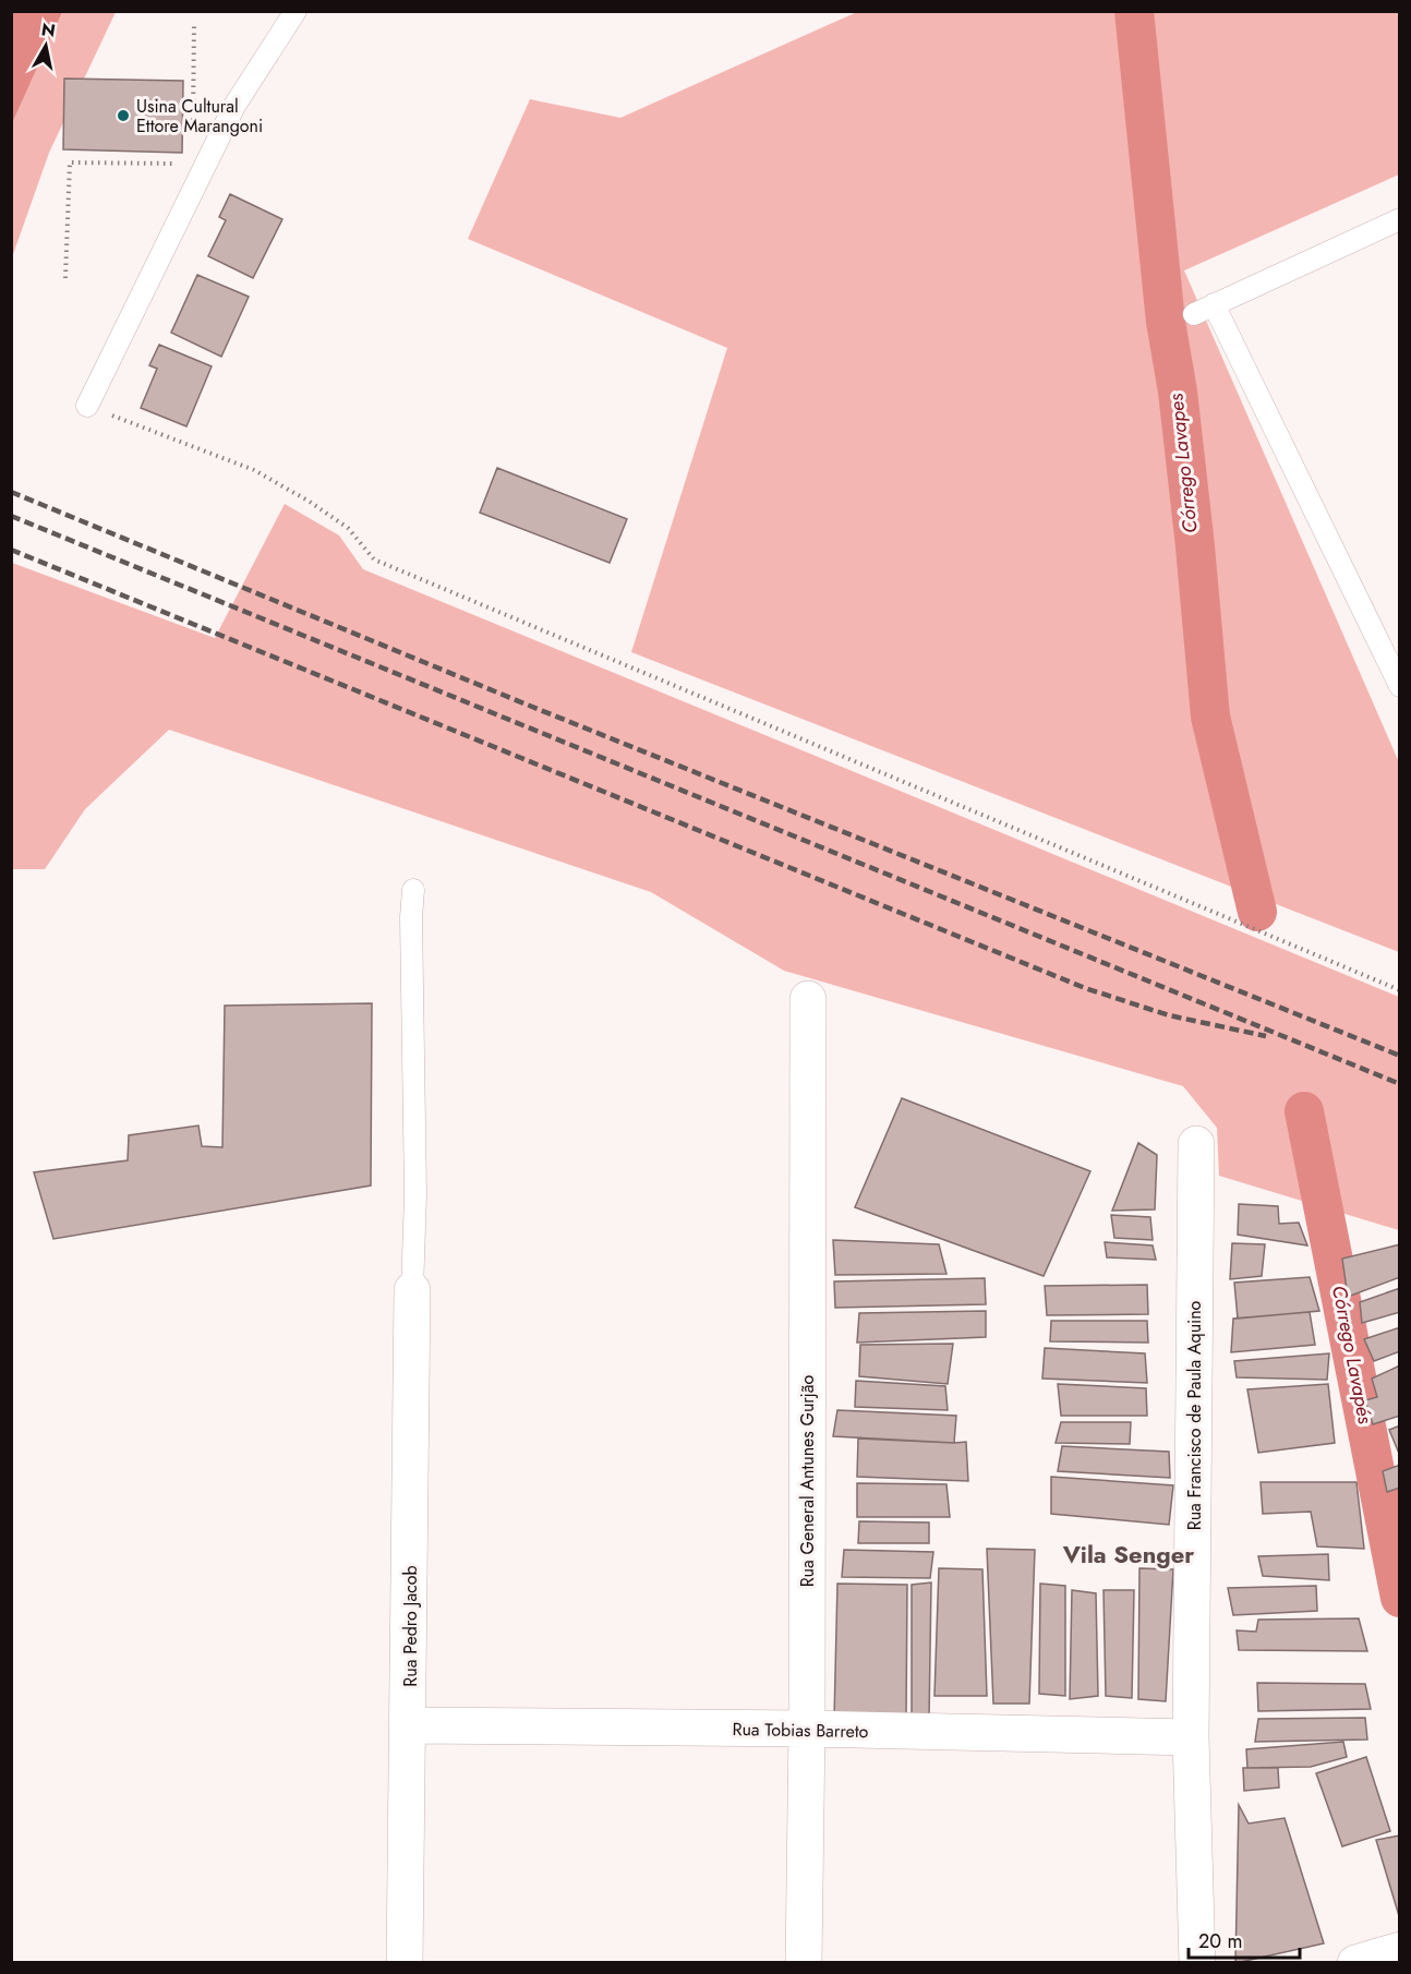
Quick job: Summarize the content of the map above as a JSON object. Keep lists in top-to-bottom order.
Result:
{
  "streets": {
    "street": [
      "Rua Francisco de Paula Aquino",
      "Rua General Antunes Gurjão",
      "Rua Pedro Jacob",
      "Rua Tobias Barreto"
    ]
  },
  "crossings": [
    ["Rua Francisco de Paula Aquino", "Rua Tobias Barreto"],
    ["Rua General Antunes Gurjão", "Rua Tobias Barreto"],
    ["Rua Pedro Jacob", "Rua Tobias Barreto"]
  ],
  "districts": ["Vila Senger"],
  "water": ["Córrego Lavapes", "Córrego Lavapés"],
  "places": ["Usina Cultural Ettore Marangoni"],
  "scale_bar": "20 m",
  "north": "top"
}
